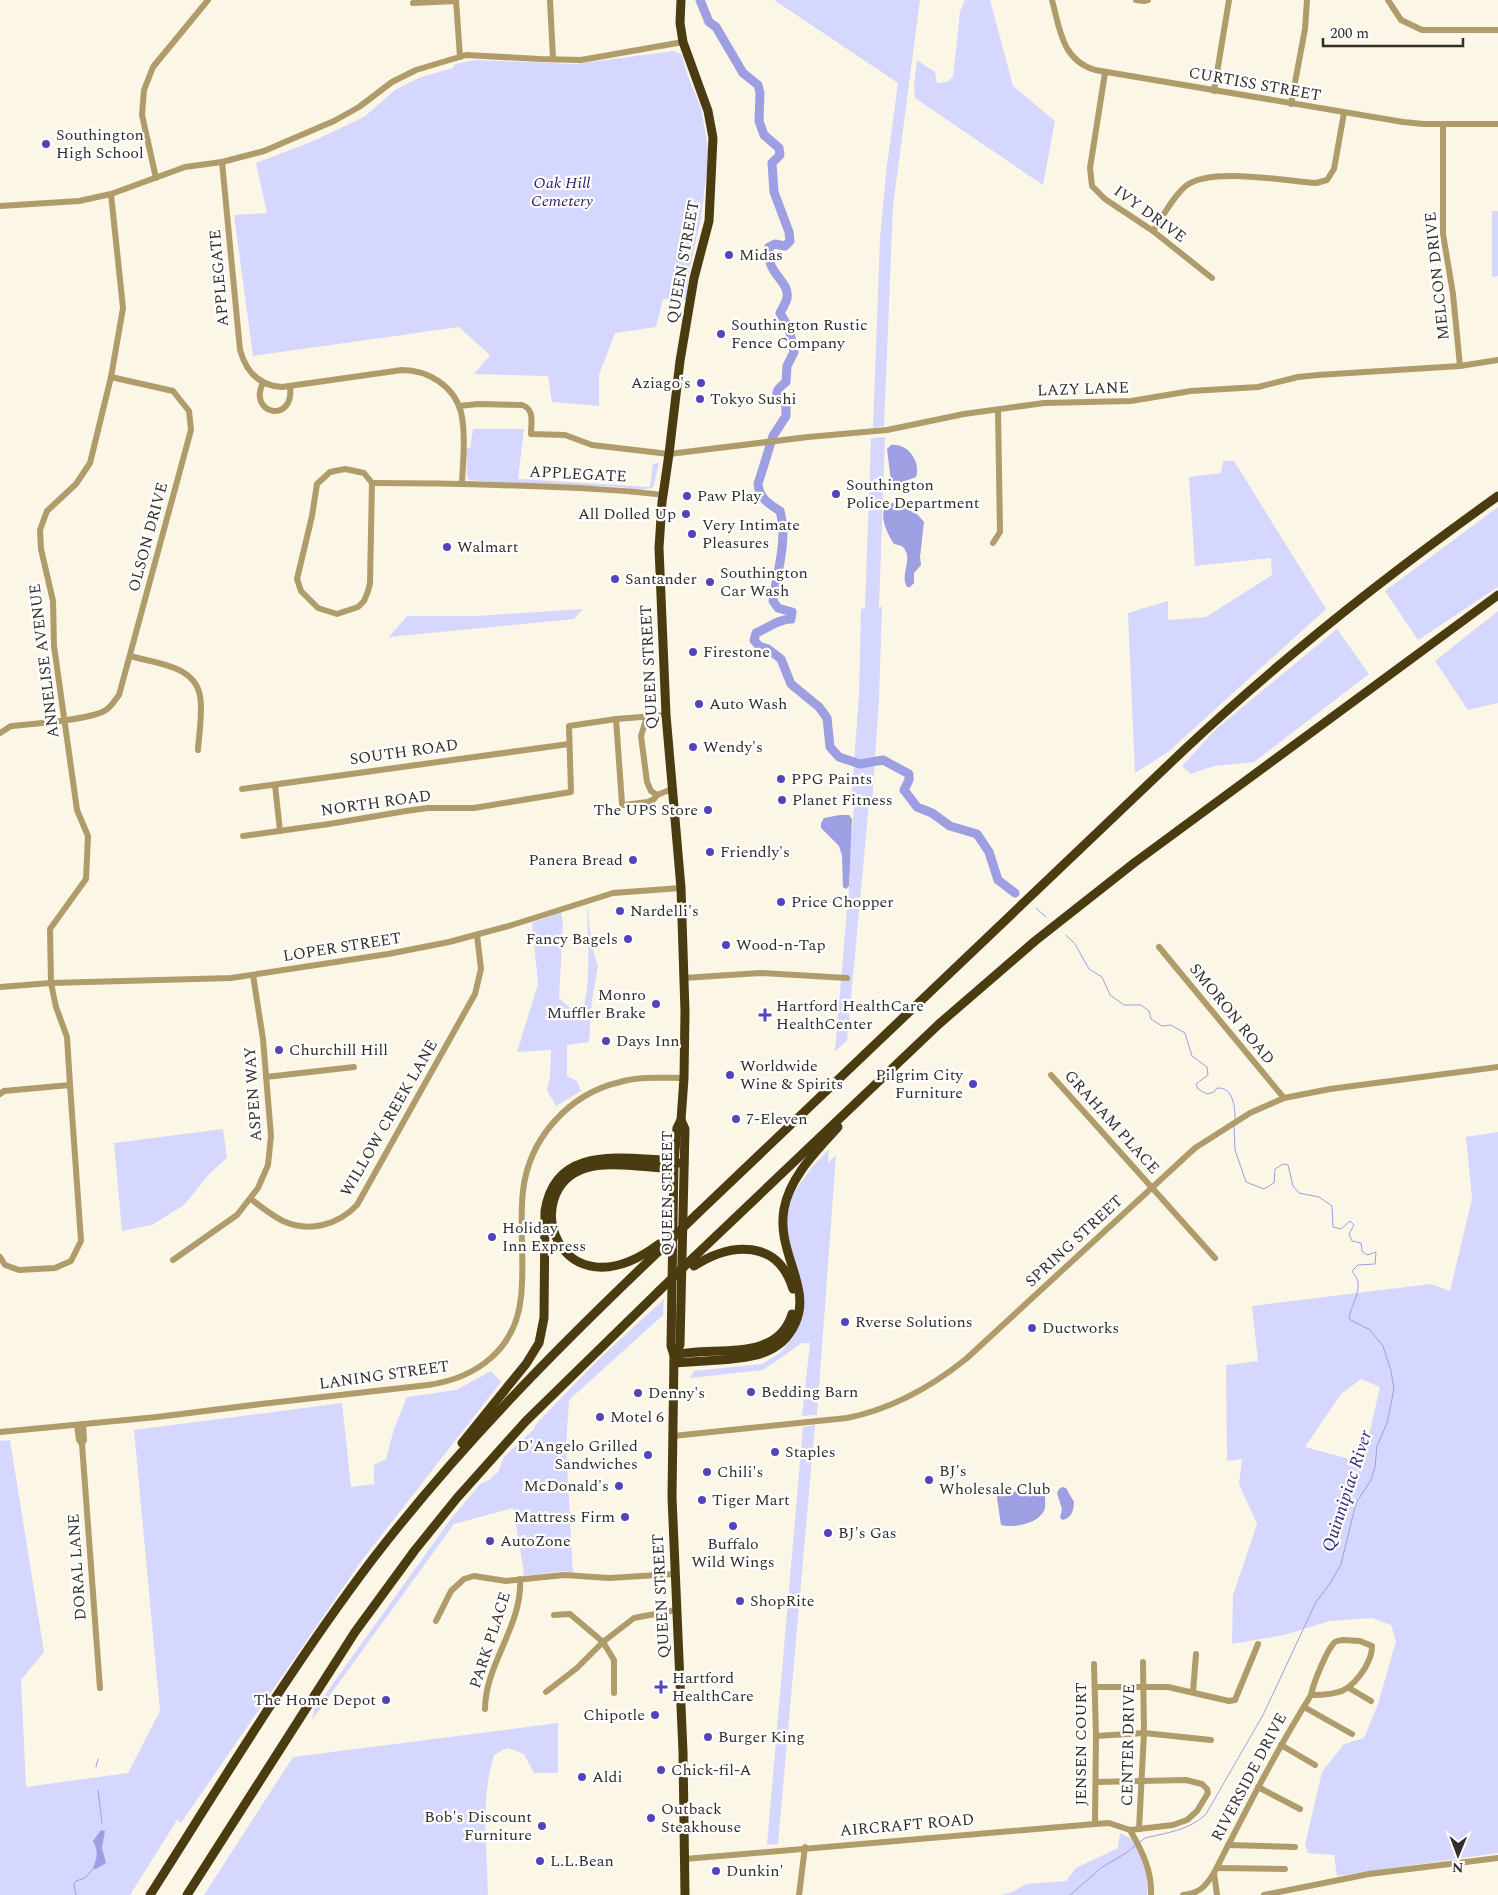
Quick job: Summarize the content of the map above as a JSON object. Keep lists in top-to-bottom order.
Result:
{
  "streets": {
    "highway": ["QUEEN STREET"],
    "street": [
      "CURTISS STREET",
      "IVY DRIVE",
      "MELCON DRIVE",
      "APPLEGATE",
      "LAZY LANE",
      "OLSON DRIVE",
      "ANNELISE AVENUE",
      "SOUTH ROAD",
      "NORTH ROAD",
      "LOPER STREET",
      "SMORON ROAD",
      "ASPEN WAY",
      "WILLOW CREEK LANE",
      "GRAHAM PLACE",
      "SPRING STREET",
      "LANING STREET",
      "DORAL LANE",
      "PARK PLACE",
      "JENSEN COURT",
      "CENTER DRIVE",
      "RIVERSIDE DRIVE",
      "AIRCRAFT ROAD"
    ]
  },
  "crossings": [
    ["CURTISS STREET", "IVY DRIVE"],
    ["CURTISS STREET", "MELCON DRIVE"],
    ["QUEEN STREET", "APPLEGATE"],
    ["QUEEN STREET", "LAZY LANE"],
    ["QUEEN STREET", "LOPER STREET"],
    ["QUEEN STREET", "SPRING STREET"],
    ["QUEEN STREET", "LANING STREET"],
    ["QUEEN STREET", "AIRCRAFT ROAD"],
    ["MELCON DRIVE", "LAZY LANE"],
    ["OLSON DRIVE", "ANNELISE AVENUE"],
    ["ANNELISE AVENUE", "LOPER STREET"],
    ["SOUTH ROAD", "NORTH ROAD"],
    ["LOPER STREET", "ASPEN WAY"],
    ["LOPER STREET", "WILLOW CREEK LANE"],
    ["SMORON ROAD", "SPRING STREET"],
    ["ASPEN WAY", "WILLOW CREEK LANE"],
    ["GRAHAM PLACE", "SPRING STREET"],
    ["LANING STREET", "DORAL LANE"],
    ["JENSEN COURT", "AIRCRAFT ROAD"],
    ["CENTER DRIVE", "AIRCRAFT ROAD"]
  ],
  "water": ["Quinnipiac River"],
  "parks": ["Oak Hill Cemetery"],
  "places": {
    "other": [
      "Southington High School",
      "Midas",
      "Southington Rustic Fence Company",
      "Aziago's",
      "Tokyo Sushi",
      "Southington Police Department",
      "Paw Play",
      "All Dolled Up",
      "Very Intimate Pleasures",
      "Walmart",
      "Santander",
      "Southington Car Wash",
      "Firestone",
      "Auto Wash",
      "Wendy's",
      "PPG Paints",
      "Planet Fitness",
      "The UPS Store",
      "Friendly's",
      "Panera Bread",
      "Price Chopper",
      "Nardelli's",
      "Fancy Bagels",
      "Wood-n-Tap",
      "Monro Muffler Brake",
      "Days Inn",
      "Churchill Hill",
      "Worldwide Wine & Spirits",
      "Pilgrim City Furniture",
      "7-Eleven",
      "Holiday Inn Express",
      "Rverse Solutions",
      "Ductworks",
      "Bedding Barn",
      "Denny's",
      "Motel 6",
      "Staples",
      "D'Angelo Grilled Sandwiches",
      "Chili's",
      "BJ's Wholesale Club",
      "McDonald's",
      "Tiger Mart",
      "Mattress Firm",
      "Buffalo Wild Wings",
      "BJ's Gas",
      "AutoZone",
      "ShopRite",
      "The Home Depot",
      "Chipotle",
      "Burger King",
      "Chick-fil-A",
      "Aldi",
      "Outback Steakhouse",
      "Bob's Discount Furniture",
      "L.L.Bean",
      "Dunkin'"
    ],
    "health": ["Hartford HealthCare HealthCenter", "Hartford HealthCare"]
  },
  "scale_bar": "200 m",
  "north": "bottom"
}
